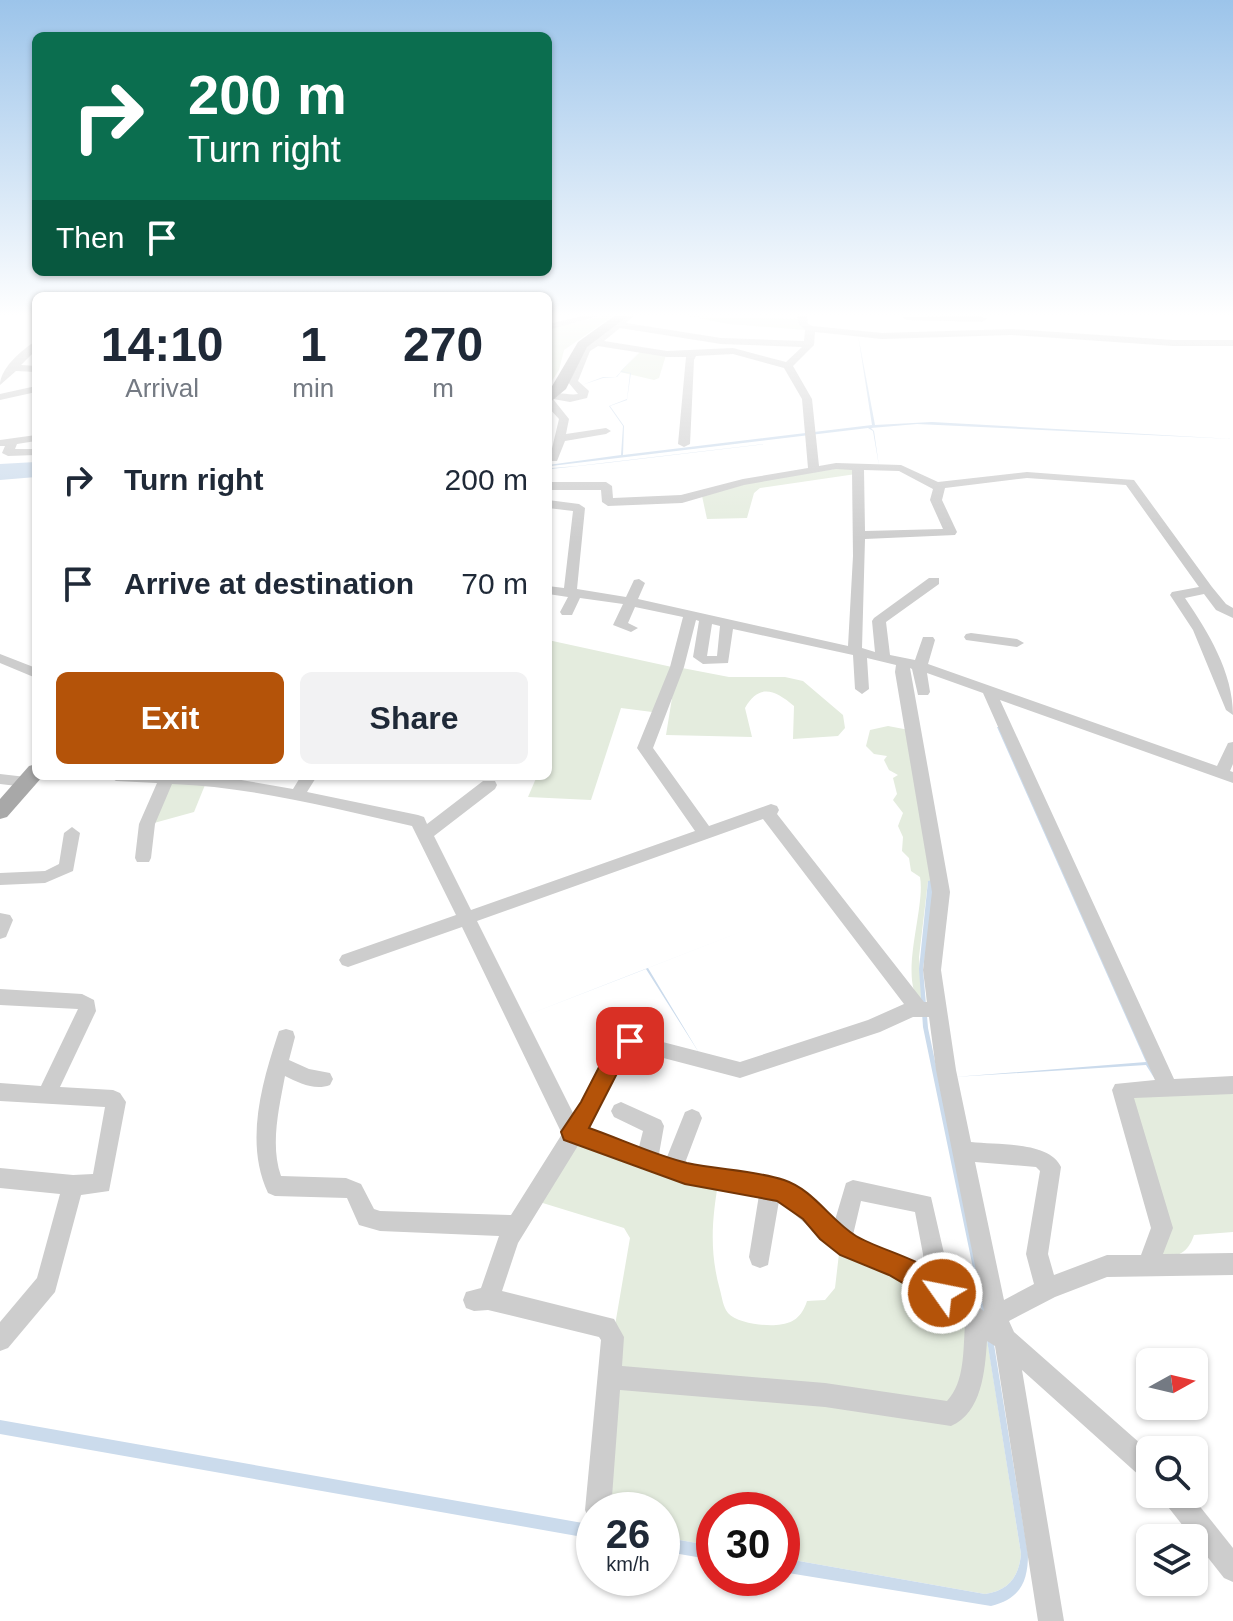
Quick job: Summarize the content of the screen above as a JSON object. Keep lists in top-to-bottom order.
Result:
{
  "north": "right",
  "page": {
    "turn": ["200 m", "Turn right"],
    "then": "Then",
    "eta": [
      "14:10",
      "Arrival",
      "1",
      "min",
      "270",
      "m"
    ],
    "list": [
      {
        "name": "Turn right",
        "value": "200 m"
      },
      {
        "name": "Arrive at destination",
        "value": "70 m"
      }
    ],
    "buttons": ["Exit", "Share"],
    "speed": "26 km/h",
    "limit": "30"
  }
}
